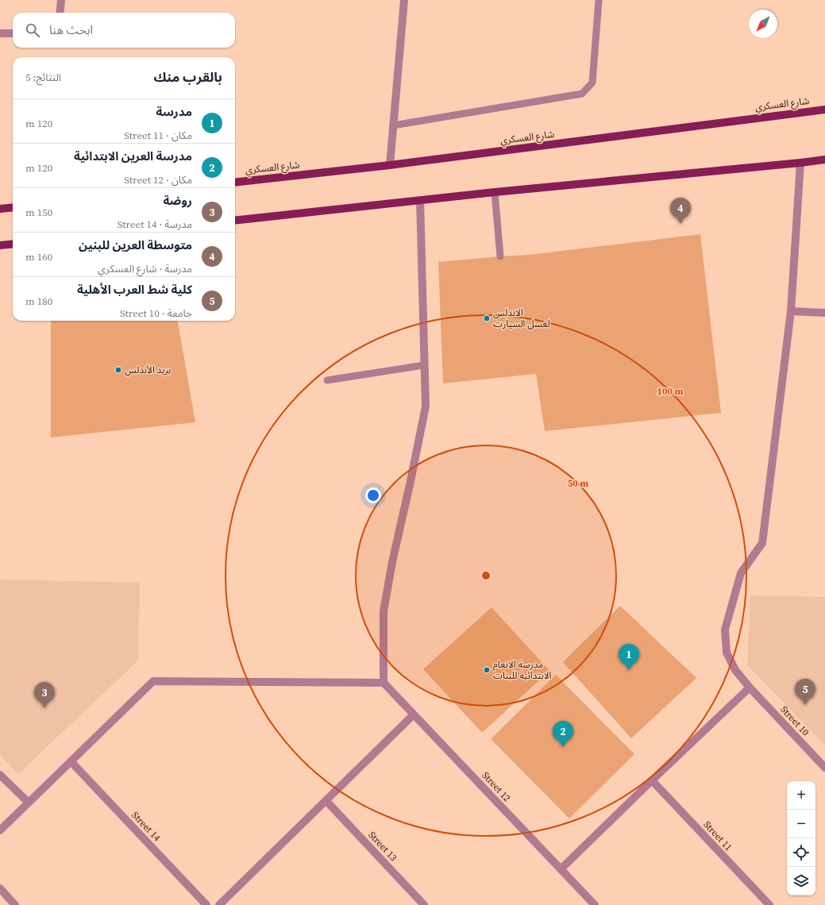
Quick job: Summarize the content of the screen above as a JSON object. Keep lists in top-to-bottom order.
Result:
{
  "streets": {
    "main road": ["شارع العسكري"],
    "street": [
      "Street 10",
      "Street 12",
      "Street 14",
      "Street 11",
      "Street 13"
    ]
  },
  "places": ["الاندلس لغسل السيارت", "بريد الأندلس", "مدرسة الانعام الابتدائية للبنات"],
  "north": "bottom left",
  "page": {
    "search": "ابحث هنا",
    "heading": ["بالقرب منك", "النتائج: 5"],
    "list": [
      {
        "mark": "1",
        "name": "مدرسة",
        "note": "مكان · Street 11",
        "value": "120 m"
      },
      {
        "mark": "2",
        "name": "مدرسة العرين الابتدائية",
        "note": "مكان · Street 12",
        "value": "120 m"
      },
      {
        "mark": "3",
        "name": "روضة",
        "note": "مدرسة · Street 14",
        "value": "150 m"
      },
      {
        "mark": "4",
        "name": "متوسطة العرين للبنين",
        "note": "مدرسة · شارع العسكري",
        "value": "160 m"
      },
      {
        "mark": "5",
        "name": "كلية شط العرب الأهلية",
        "note": "جامعة · Street 10",
        "value": "180 m"
      }
    ],
    "pins": [
      "4",
      "1",
      "5",
      "3",
      "2"
    ],
    "map_buttons": ["+", "−"]
  },
  "rings": ["100 m", "50 m"]
}
